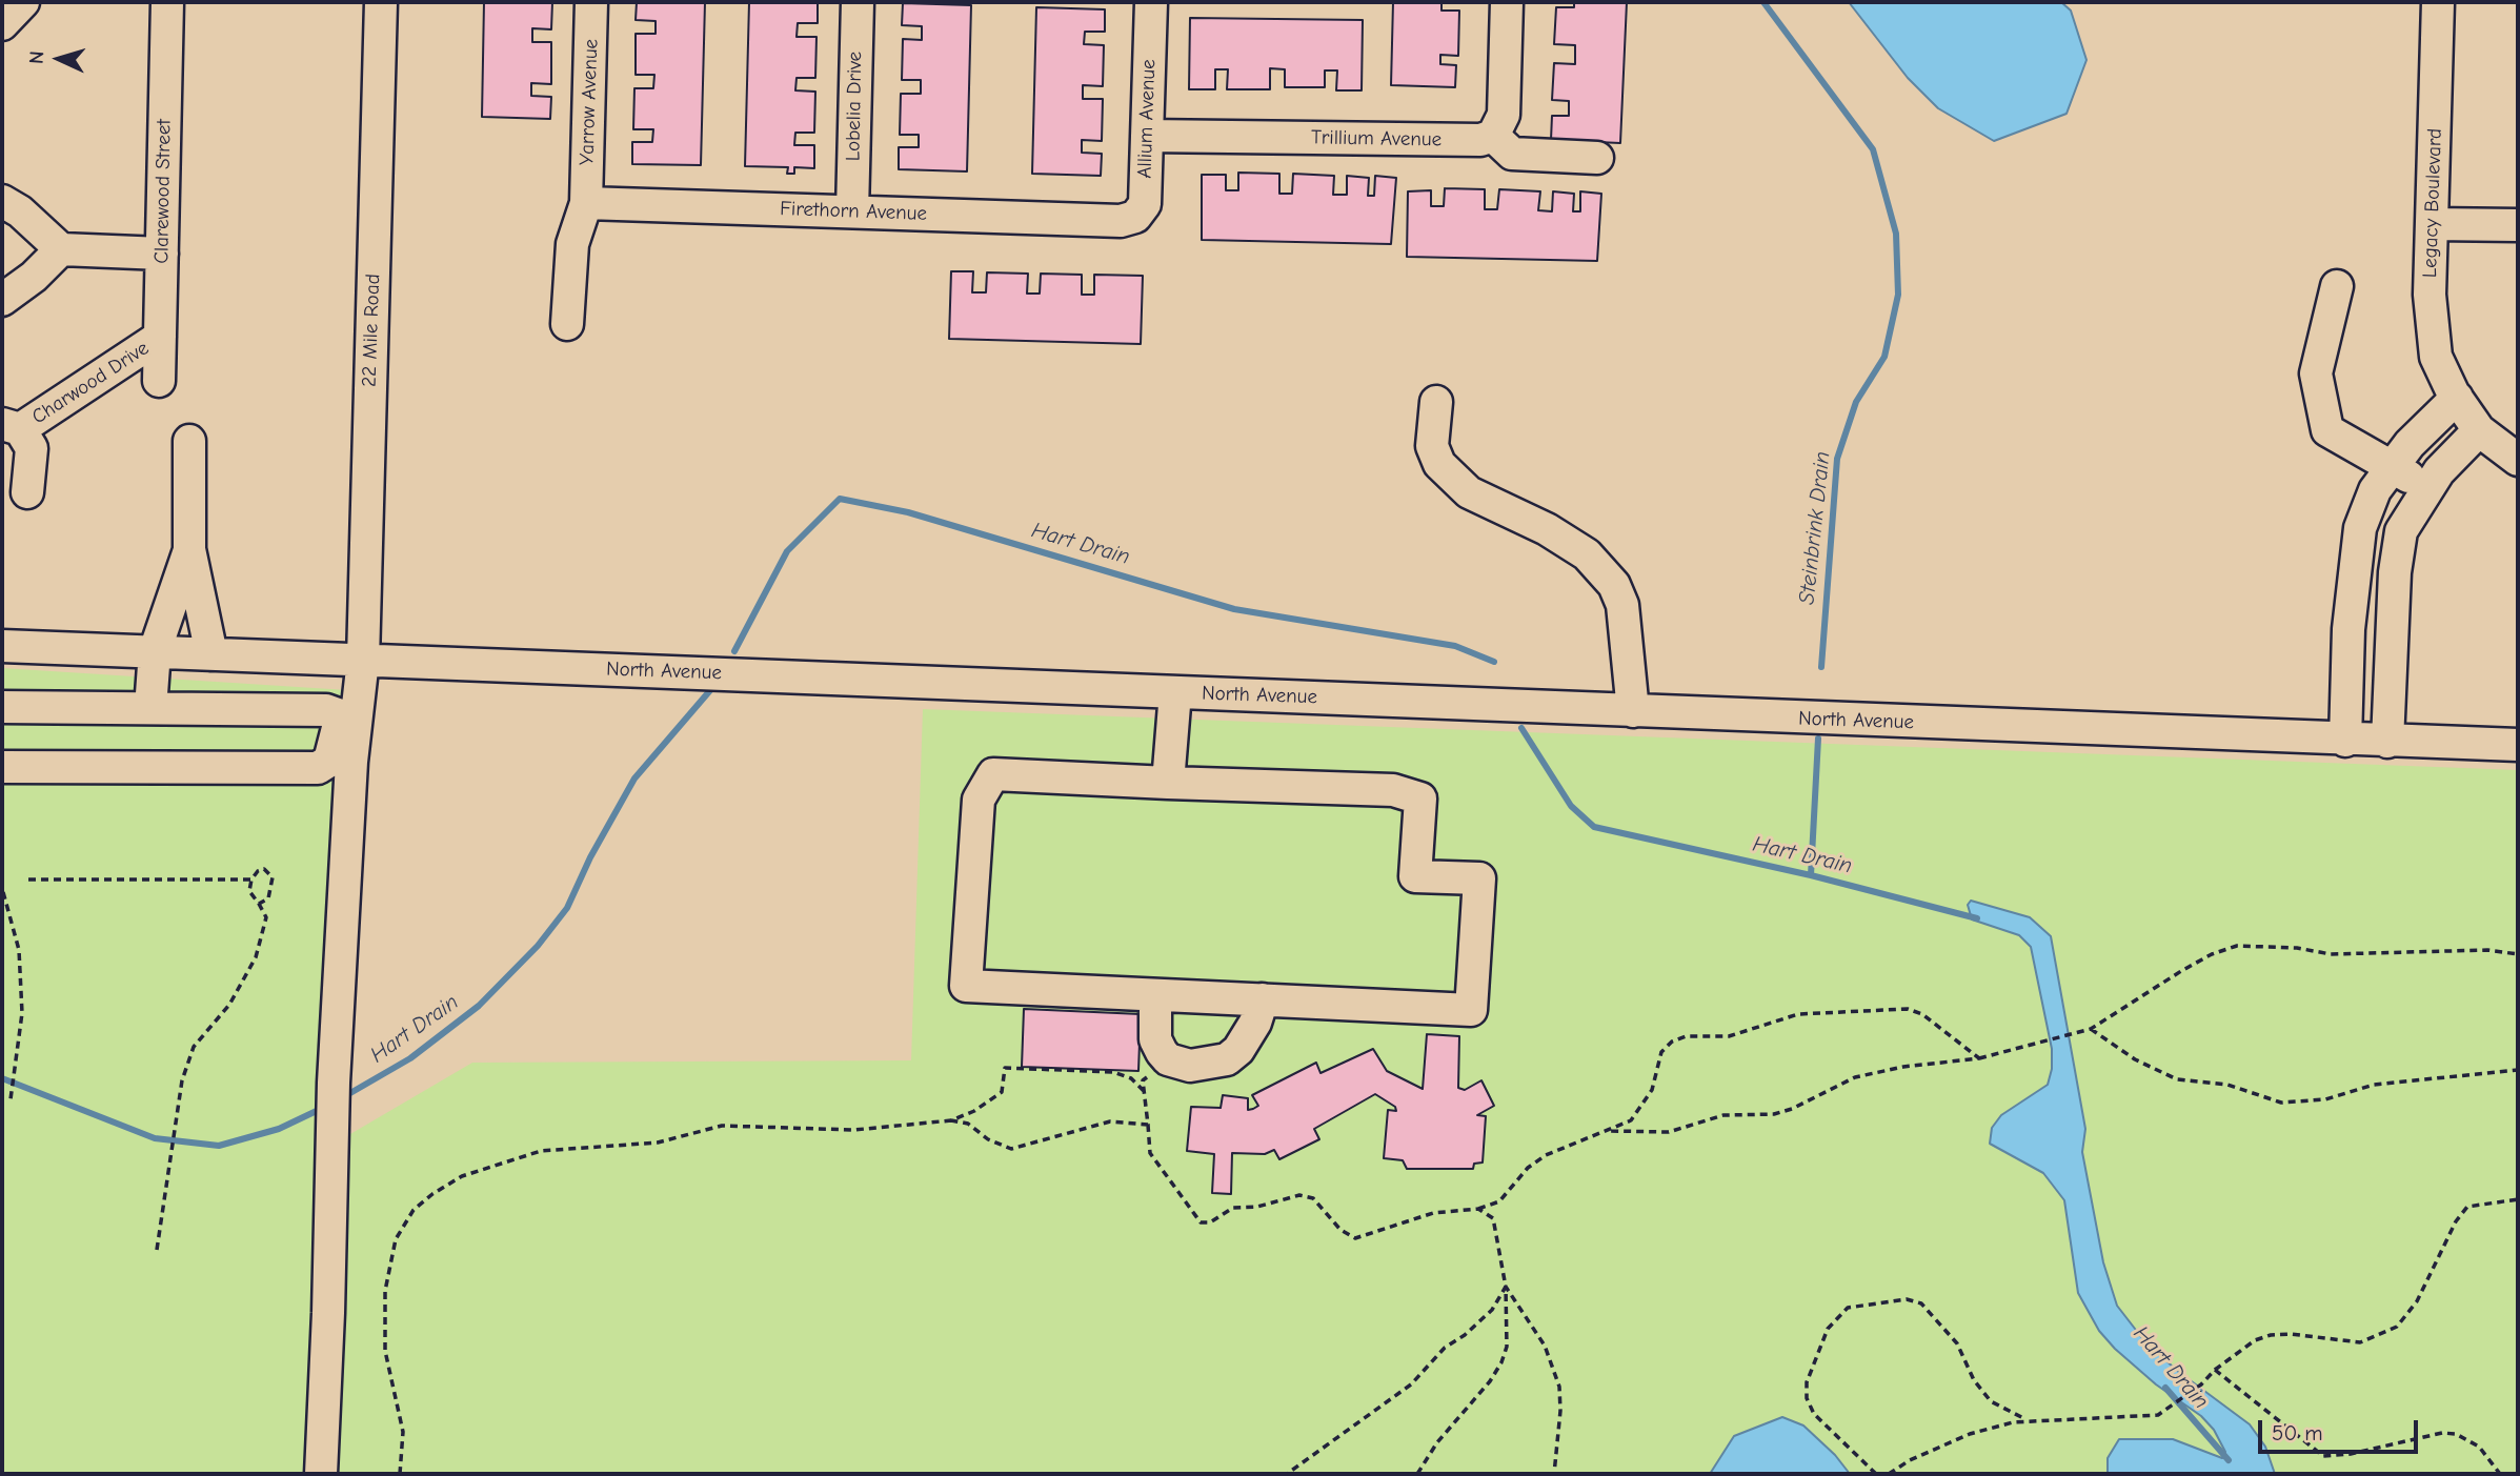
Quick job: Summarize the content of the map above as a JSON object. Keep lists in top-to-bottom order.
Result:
{
  "streets": {
    "street": [
      "Yarrow Avenue",
      "Lobelia Drive",
      "Allium Avenue",
      "Trillium Avenue",
      "Clarewood Street",
      "Legacy Boulevard",
      "Firethorn Avenue",
      "22 Mile Road",
      "Charwood Drive",
      "North Avenue"
    ]
  },
  "crossings": [
    ["Yarrow Avenue", "Firethorn Avenue"],
    ["Lobelia Drive", "Firethorn Avenue"],
    ["Allium Avenue", "Trillium Avenue"],
    ["Allium Avenue", "Firethorn Avenue"],
    ["Clarewood Street", "Charwood Drive"],
    ["22 Mile Road", "North Avenue"]
  ],
  "water": ["Steinbrink Drain", "Hart Drain"],
  "scale_bar": "50 m",
  "north": "left"
}
